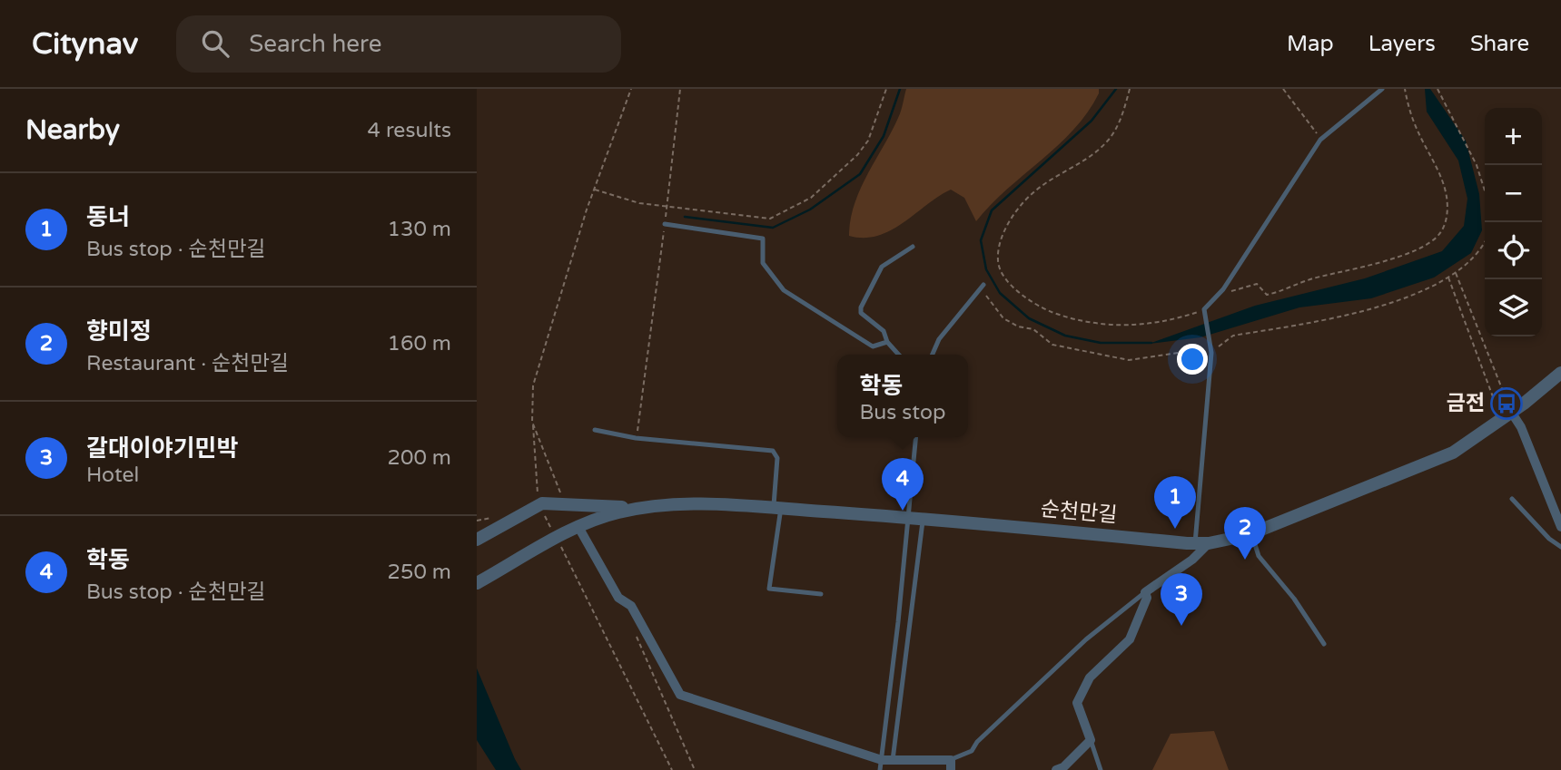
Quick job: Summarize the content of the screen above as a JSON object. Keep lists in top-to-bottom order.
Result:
{
  "streets": {
    "street": ["순천만길"]
  },
  "places": {
    "bus stop": ["금전"]
  },
  "page": {
    "header": "Citynav",
    "search": "Search here",
    "nav": ["Map", "Layers", "Share"],
    "heading": ["Nearby", "4 results"],
    "map_buttons": ["+", "−"],
    "list": [
      {
        "mark": "1",
        "name": "동너",
        "note": "Bus stop · 순천만길",
        "value": "130 m"
      },
      {
        "mark": "2",
        "name": "향미정",
        "note": "Restaurant · 순천만길",
        "value": "160 m"
      },
      {
        "mark": "3",
        "name": "갈대이야기민박",
        "note": "Hotel",
        "value": "200 m"
      },
      {
        "mark": "4",
        "name": "학동",
        "note": "Bus stop · 순천만길",
        "value": "250 m"
      }
    ],
    "popup": ["학동", "Bus stop"],
    "pins": [
      "4",
      "1",
      "2",
      "3"
    ]
  }
}
